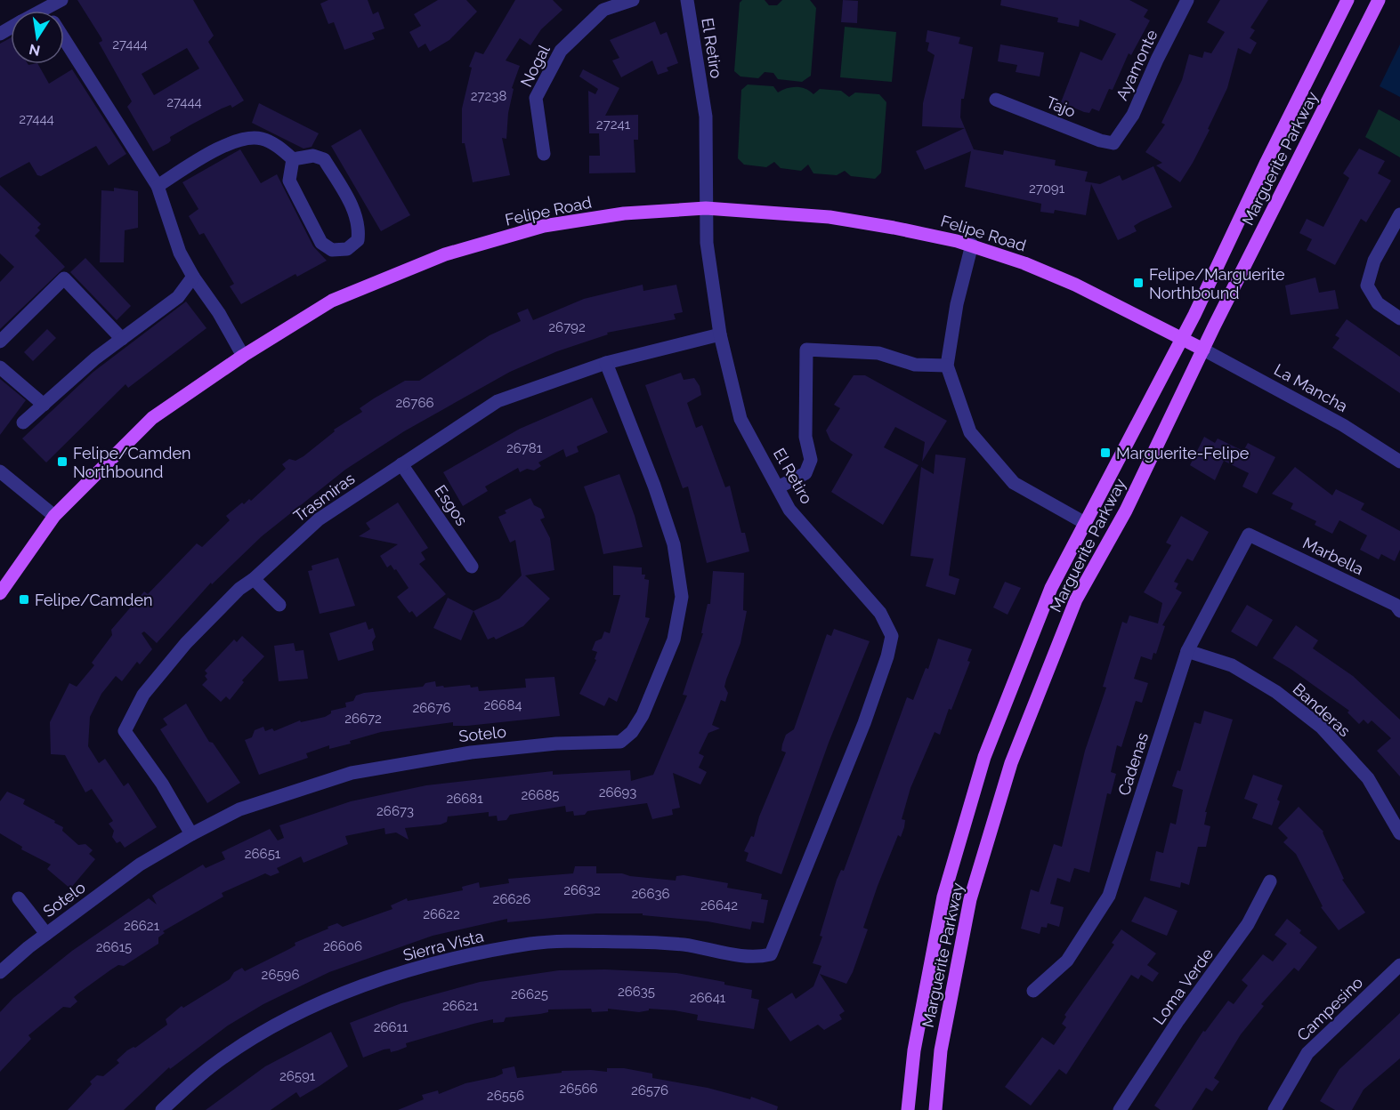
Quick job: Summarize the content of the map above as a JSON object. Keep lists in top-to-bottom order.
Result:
{
  "streets": {
    "main road": ["Marguerite Parkway", "Felipe Road"],
    "street": [
      "El Retiro",
      "Ayamonte",
      "Nogal",
      "Tajo",
      "La Mancha",
      "Trasmiras",
      "Esgos",
      "Marbella",
      "Banderas",
      "Sotelo",
      "Cadenas",
      "Sierra Vista",
      "Loma Verde",
      "Campesino"
    ]
  },
  "crossings": [
    ["El Retiro", "Felipe Road"],
    ["El Retiro", "Trasmiras"],
    ["El Retiro", "Sierra Vista"],
    ["Ayamonte", "Tajo"],
    ["Marguerite Parkway", "Felipe Road"],
    ["Marguerite Parkway", "La Mancha"],
    ["Felipe Road", "La Mancha"],
    ["Trasmiras", "Esgos"],
    ["Trasmiras", "Sotelo"],
    ["Marbella", "Cadenas"],
    ["Banderas", "Cadenas"]
  ],
  "places": {
    "transit": [
      "Felipe/Marguerite Northbound",
      "Marguerite-Felipe",
      "Felipe/Camden Northbound",
      "Felipe/Camden"
    ]
  },
  "house_numbers": [
    "27444",
    "27238",
    "27444",
    "27444",
    "27241",
    "27091",
    "26792",
    "26766",
    "26781",
    "26684",
    "26676",
    "26672",
    "26693",
    "26685",
    "26681",
    "26673",
    "26651",
    "26632",
    "26636",
    "26626",
    "26642",
    "26622",
    "26621",
    "26606",
    "26615",
    "26596",
    "26635",
    "26625",
    "26641",
    "26621",
    "26611",
    "26591",
    "26566",
    "26576",
    "26556"
  ],
  "north": "bottom"
}
